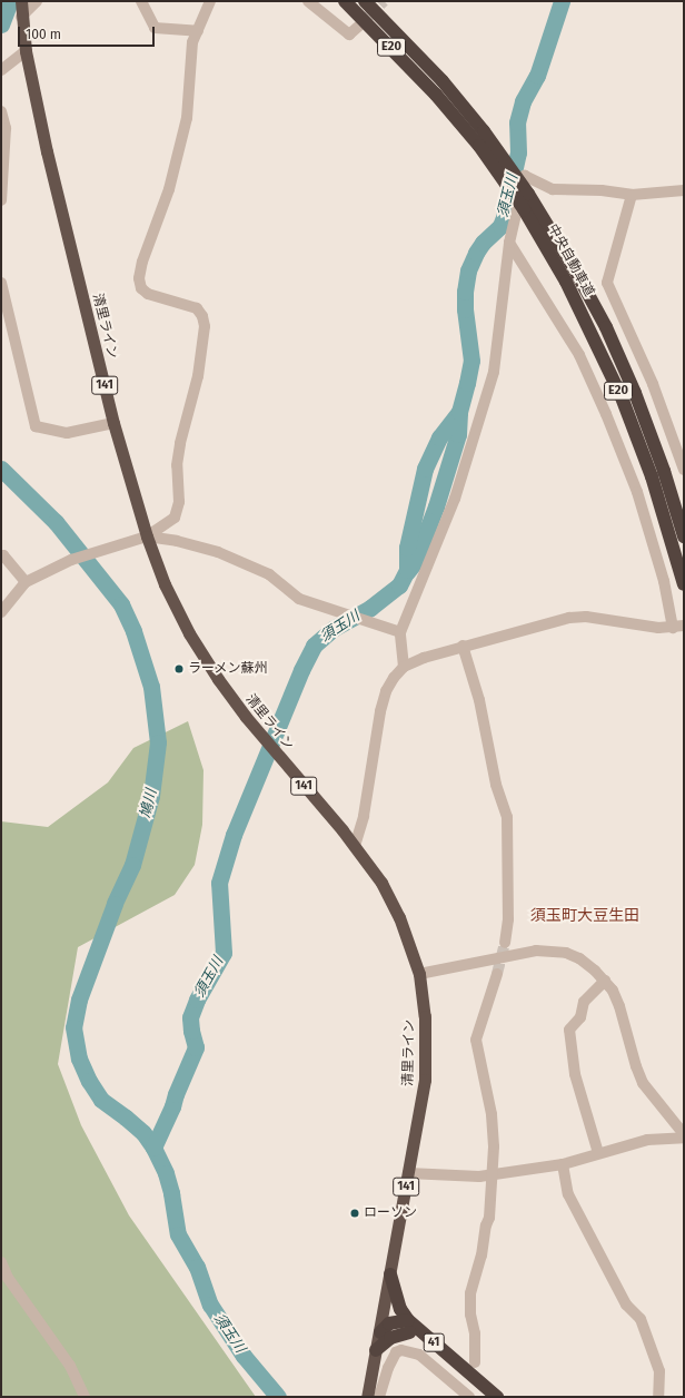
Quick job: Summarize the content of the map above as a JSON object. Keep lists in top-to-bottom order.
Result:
{
  "streets": {
    "highway": [
      "E20",
      "中央自動車道",
      "清里ライン",
      "141",
      "41"
    ]
  },
  "crossings": [
    ["清里ライン", "41"]
  ],
  "districts": ["須玉町大豆生田"],
  "water": ["須玉川", "鳩川"],
  "places": ["ラーメン蘇州", "ローソン"],
  "scale_bar": "100 m"
}
